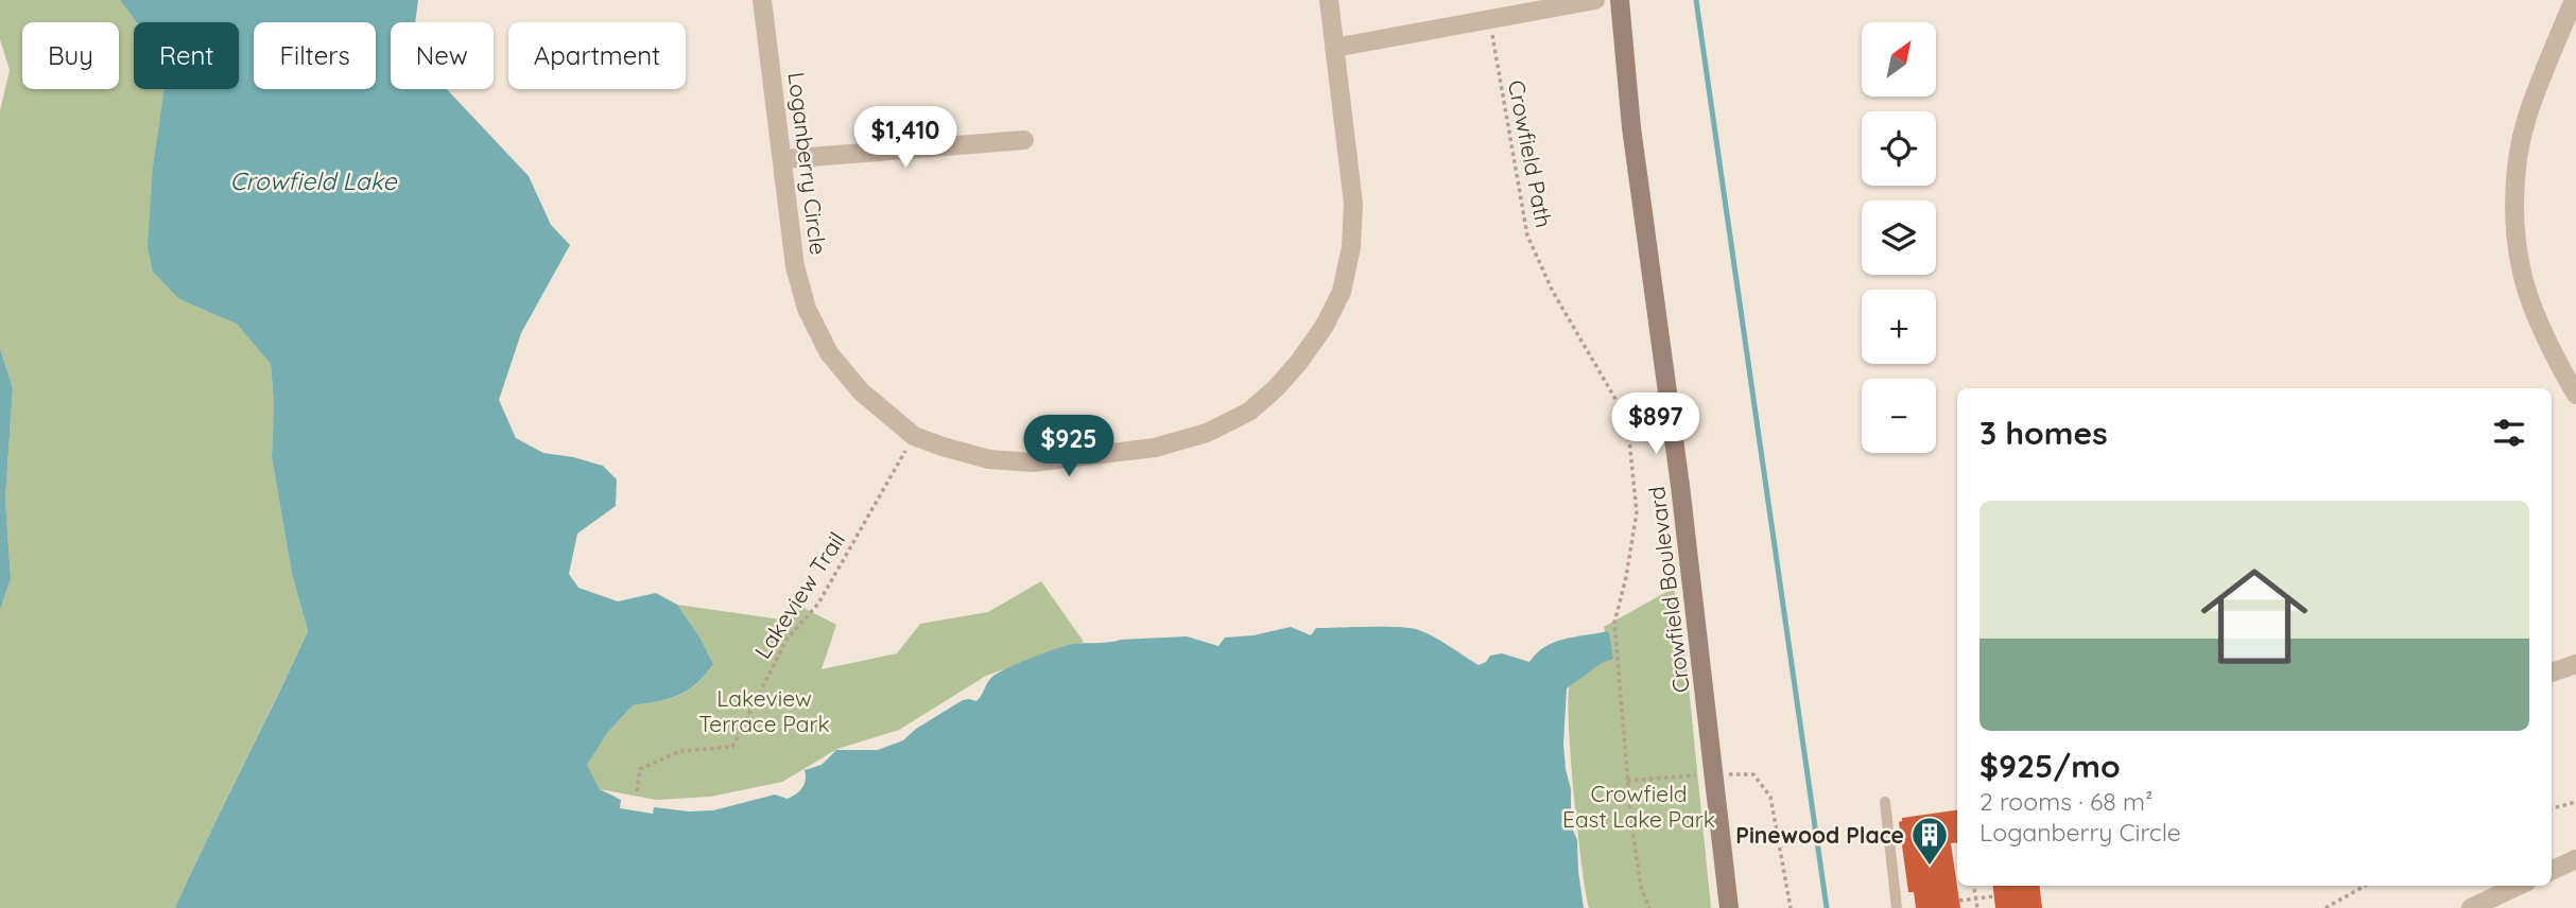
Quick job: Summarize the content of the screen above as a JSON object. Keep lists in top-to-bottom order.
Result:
{
  "streets": {
    "main road": ["Crowfield Boulevard"],
    "street": ["Loganberry Circle"],
    "path": ["Crowfield Path", "Lakeview Trail"]
  },
  "crossings": [
    ["Loganberry Circle", "Lakeview Trail"]
  ],
  "water": ["Crowfield Lake"],
  "parks": ["Lakeview Terrace Park", "Crowfield East Lake Park"],
  "places": {
    "building": ["Pinewood Place"]
  },
  "north": "top right",
  "page": {
    "map_buttons": ["+", "−"],
    "chip": [
      "Buy",
      "Rent",
      "Filters",
      "New",
      "Apartment"
    ],
    "price": ["$1,410", "$897", "$925"],
    "heading": "3 homes",
    "list": [
      {
        "name": "$925/mo",
        "note": "2 rooms · 68 m² · Loganberry Circle"
      }
    ]
  }
}
